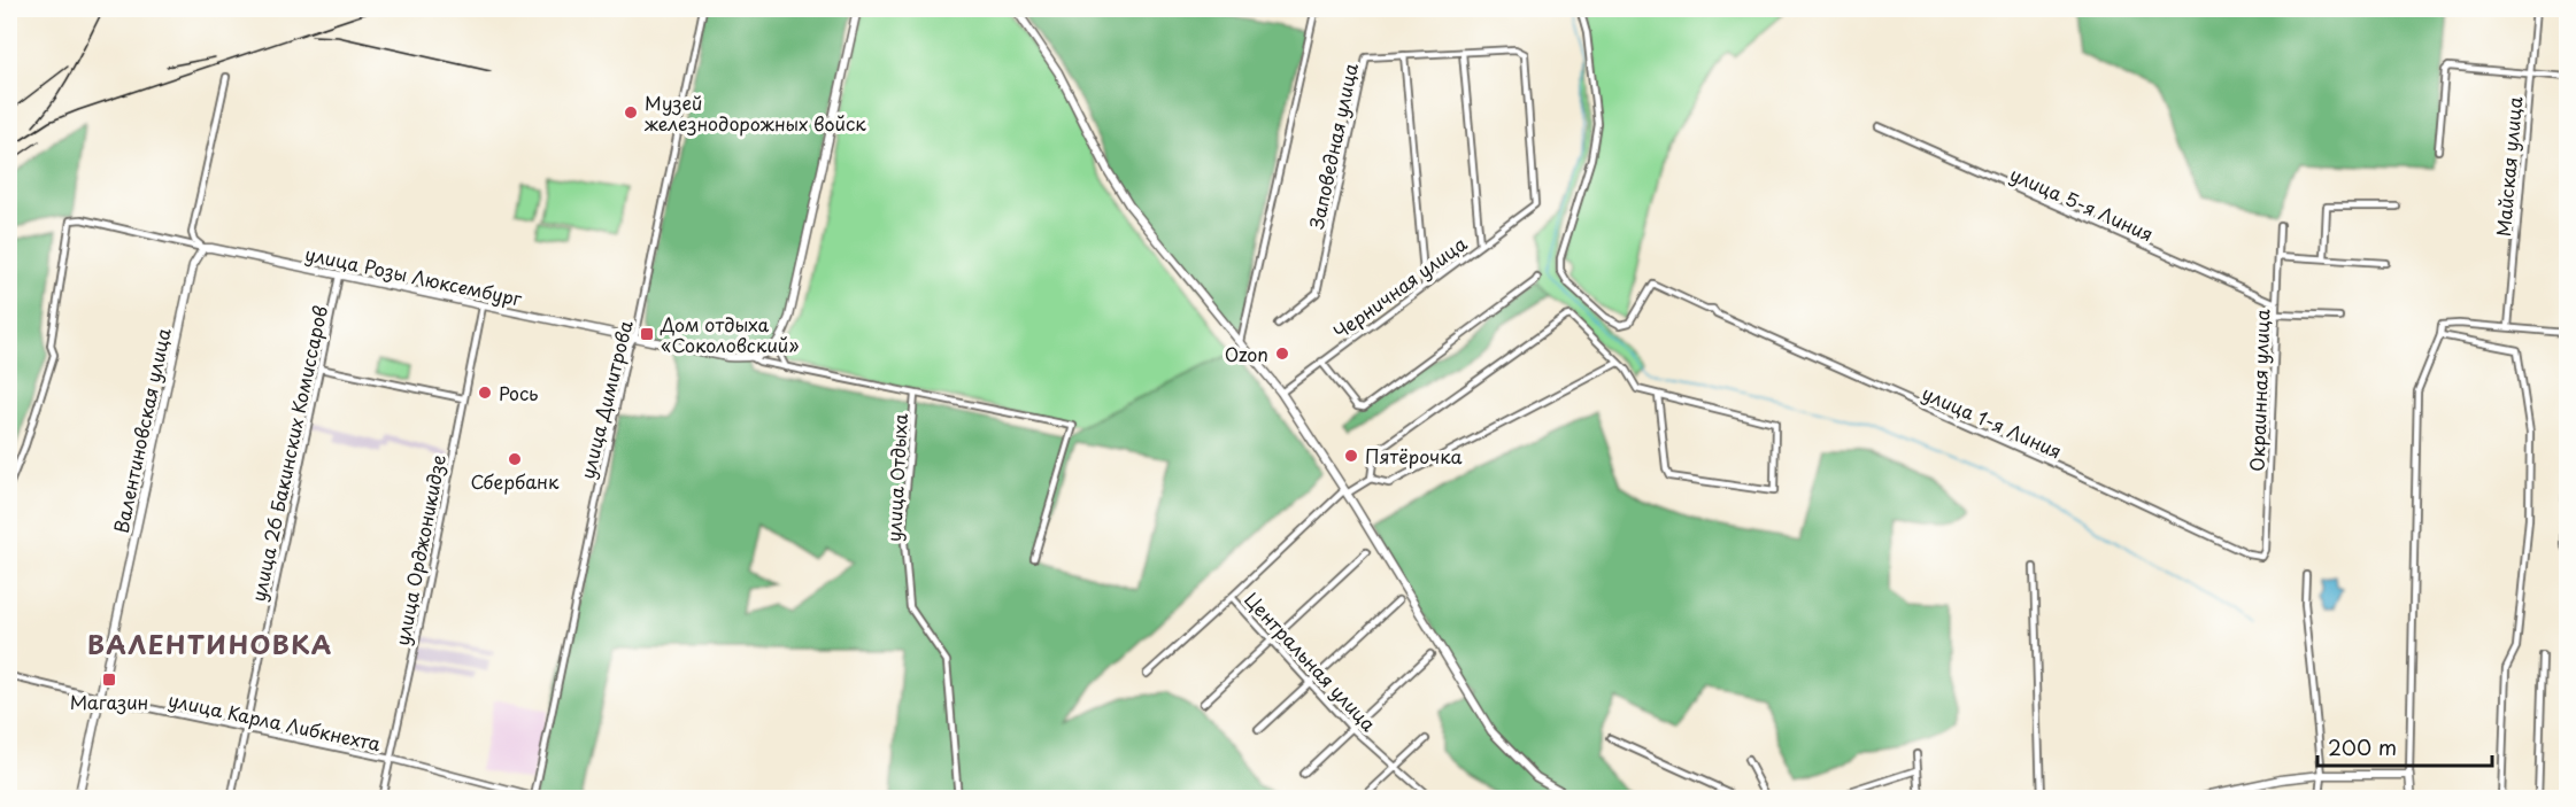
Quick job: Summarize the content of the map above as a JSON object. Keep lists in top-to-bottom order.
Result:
{
  "streets": {
    "main road": ["улица Розы Люксембург", "Валентиновская улица"],
    "street": [
      "Заповедная улица",
      "Майская улица",
      "улица 5-я Линия",
      "Черничная улица",
      "Окраинная улица",
      "улица Димитрова",
      "улица 1-я Линия",
      "улица 26 Бакинских Комиссаров",
      "улица Отдыха",
      "улица Орджоникидзе",
      "Центральная улица",
      "улица Карла Либкнехта"
    ]
  },
  "crossings": [
    ["Заповедная улица", "Черничная улица"],
    ["улица 5-я Линия", "Окраинная улица"],
    ["улица Розы Люксембург", "улица Димитрова"],
    ["улица Розы Люксембург", "Валентиновская улица"],
    ["улица Розы Люксембург", "улица 26 Бакинских Комиссаров"],
    ["улица Розы Люксембург", "улица Орджоникидзе"],
    ["Окраинная улица", "улица 1-я Линия"],
    ["улица Димитрова", "улица Карла Либкнехта"],
    ["Валентиновская улица", "улица Карла Либкнехта"],
    ["улица 26 Бакинских Комиссаров", "улица Карла Либкнехта"],
    ["улица Орджоникидзе", "улица Карла Либкнехта"]
  ],
  "districts": ["ВАЛЕНТИНОВКА"],
  "places": {
    "other": [
      "Музей железнодорожных войск",
      "Ozon",
      "Рось",
      "Пятёрочка",
      "Сбербанк"
    ],
    "transit": ["Дом отдыха «Соколовский»", "Магазин"]
  },
  "scale_bar": "200 m"
}
